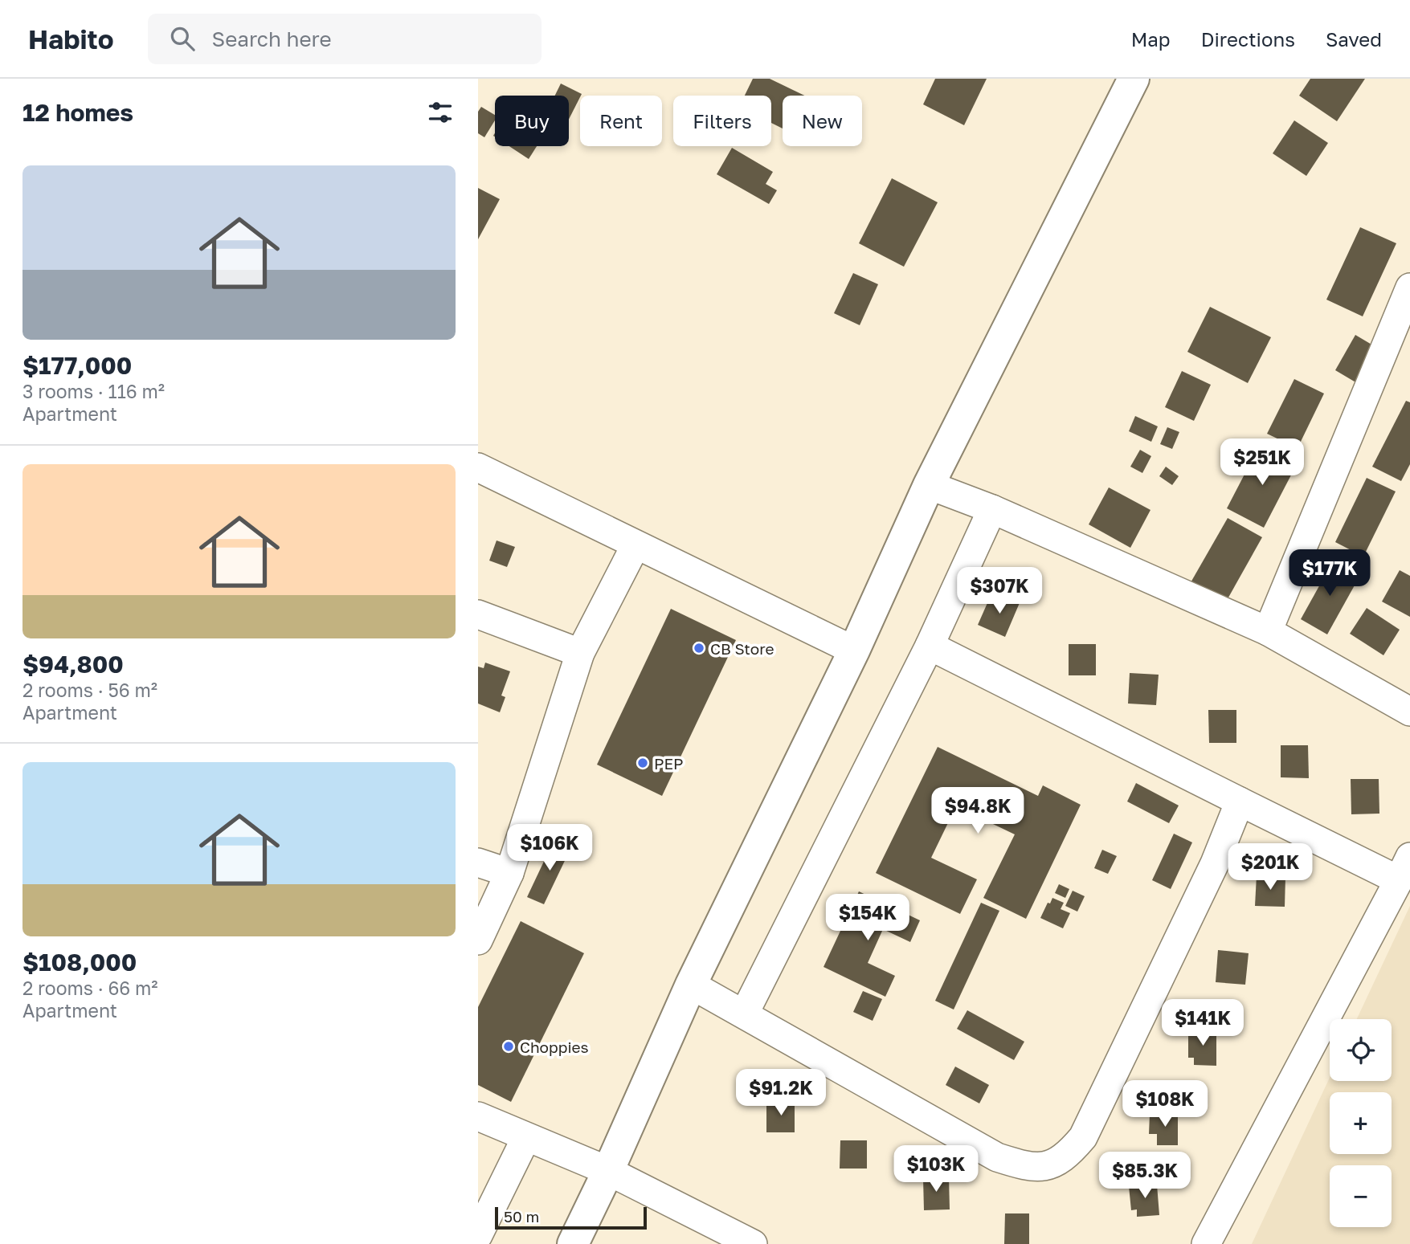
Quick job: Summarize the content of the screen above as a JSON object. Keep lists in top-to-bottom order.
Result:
{
  "places": ["CB Store", "PEP", "Choppies"],
  "scale_bar": "50 m",
  "page": {
    "header": "Habito",
    "search": "Search here",
    "nav": ["Map", "Directions", "Saved"],
    "heading": "12 homes",
    "chip": [
      "Buy",
      "Rent",
      "Filters",
      "New"
    ],
    "list": [
      {
        "name": "$177,000",
        "note": "3 rooms · 116 m² · Apartment"
      },
      {
        "name": "$94,800",
        "note": "2 rooms · 56 m² · Apartment"
      },
      {
        "name": "$108,000",
        "note": "2 rooms · 66 m² · Apartment"
      }
    ],
    "price": [
      "$251K",
      "$177K",
      "$307K",
      "$94.8K",
      "$106K",
      "$201K",
      "$154K",
      "$141K",
      "$91.2K",
      "$108K",
      "$103K",
      "$85.3K"
    ],
    "map_buttons": ["+", "−"],
    "scale": "50 m"
  }
}
